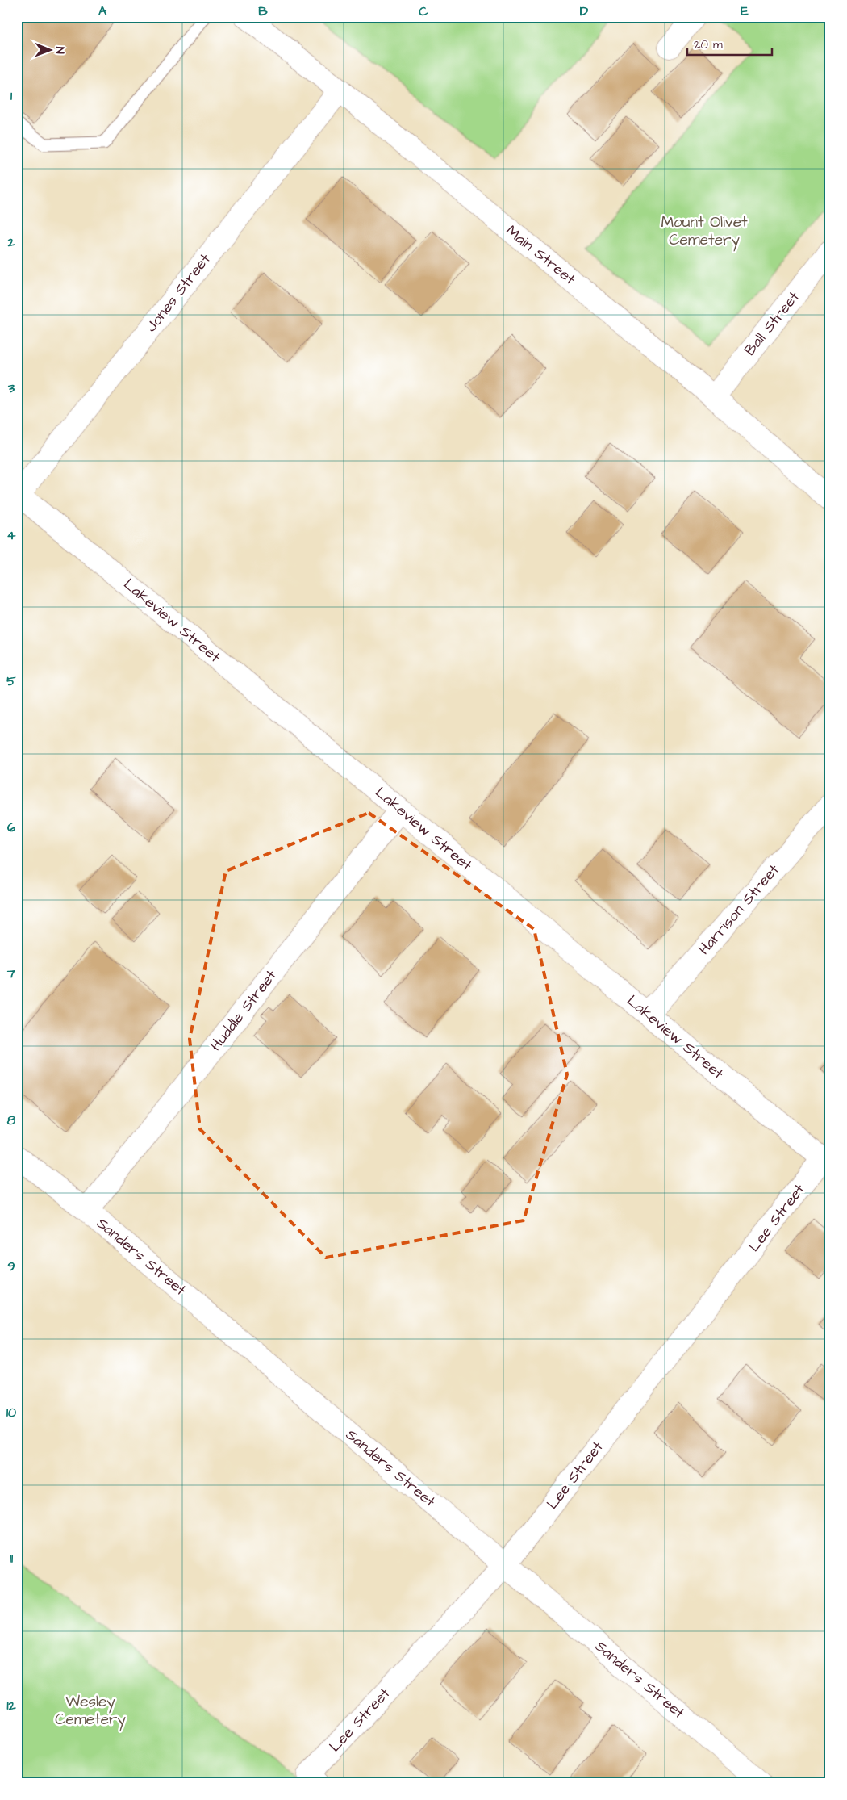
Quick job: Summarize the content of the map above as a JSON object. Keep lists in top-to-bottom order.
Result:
{
  "streets": {
    "street": [
      "Main Street",
      "Jones Street",
      "Ball Street",
      "Lakeview Street",
      "Harrison Street",
      "Huddle Street",
      "Lee Street",
      "Sanders Street"
    ]
  },
  "crossings": [
    ["Main Street", "Jones Street"],
    ["Main Street", "Ball Street"],
    ["Jones Street", "Lakeview Street"],
    ["Lakeview Street", "Harrison Street"],
    ["Lakeview Street", "Huddle Street"],
    ["Lakeview Street", "Lee Street"],
    ["Huddle Street", "Sanders Street"],
    ["Lee Street", "Sanders Street"]
  ],
  "parks": ["Mount Olivet Cemetery", "Wesley Cemetery"],
  "scale_bar": "20 m",
  "north": "right",
  "grid": {
    "columns": [
      "A",
      "B",
      "C",
      "D",
      "E"
    ],
    "rows": [
      "1",
      "2",
      "3",
      "4",
      "5",
      "6",
      "7",
      "8",
      "9",
      "10",
      "11",
      "12"
    ]
  }
}
